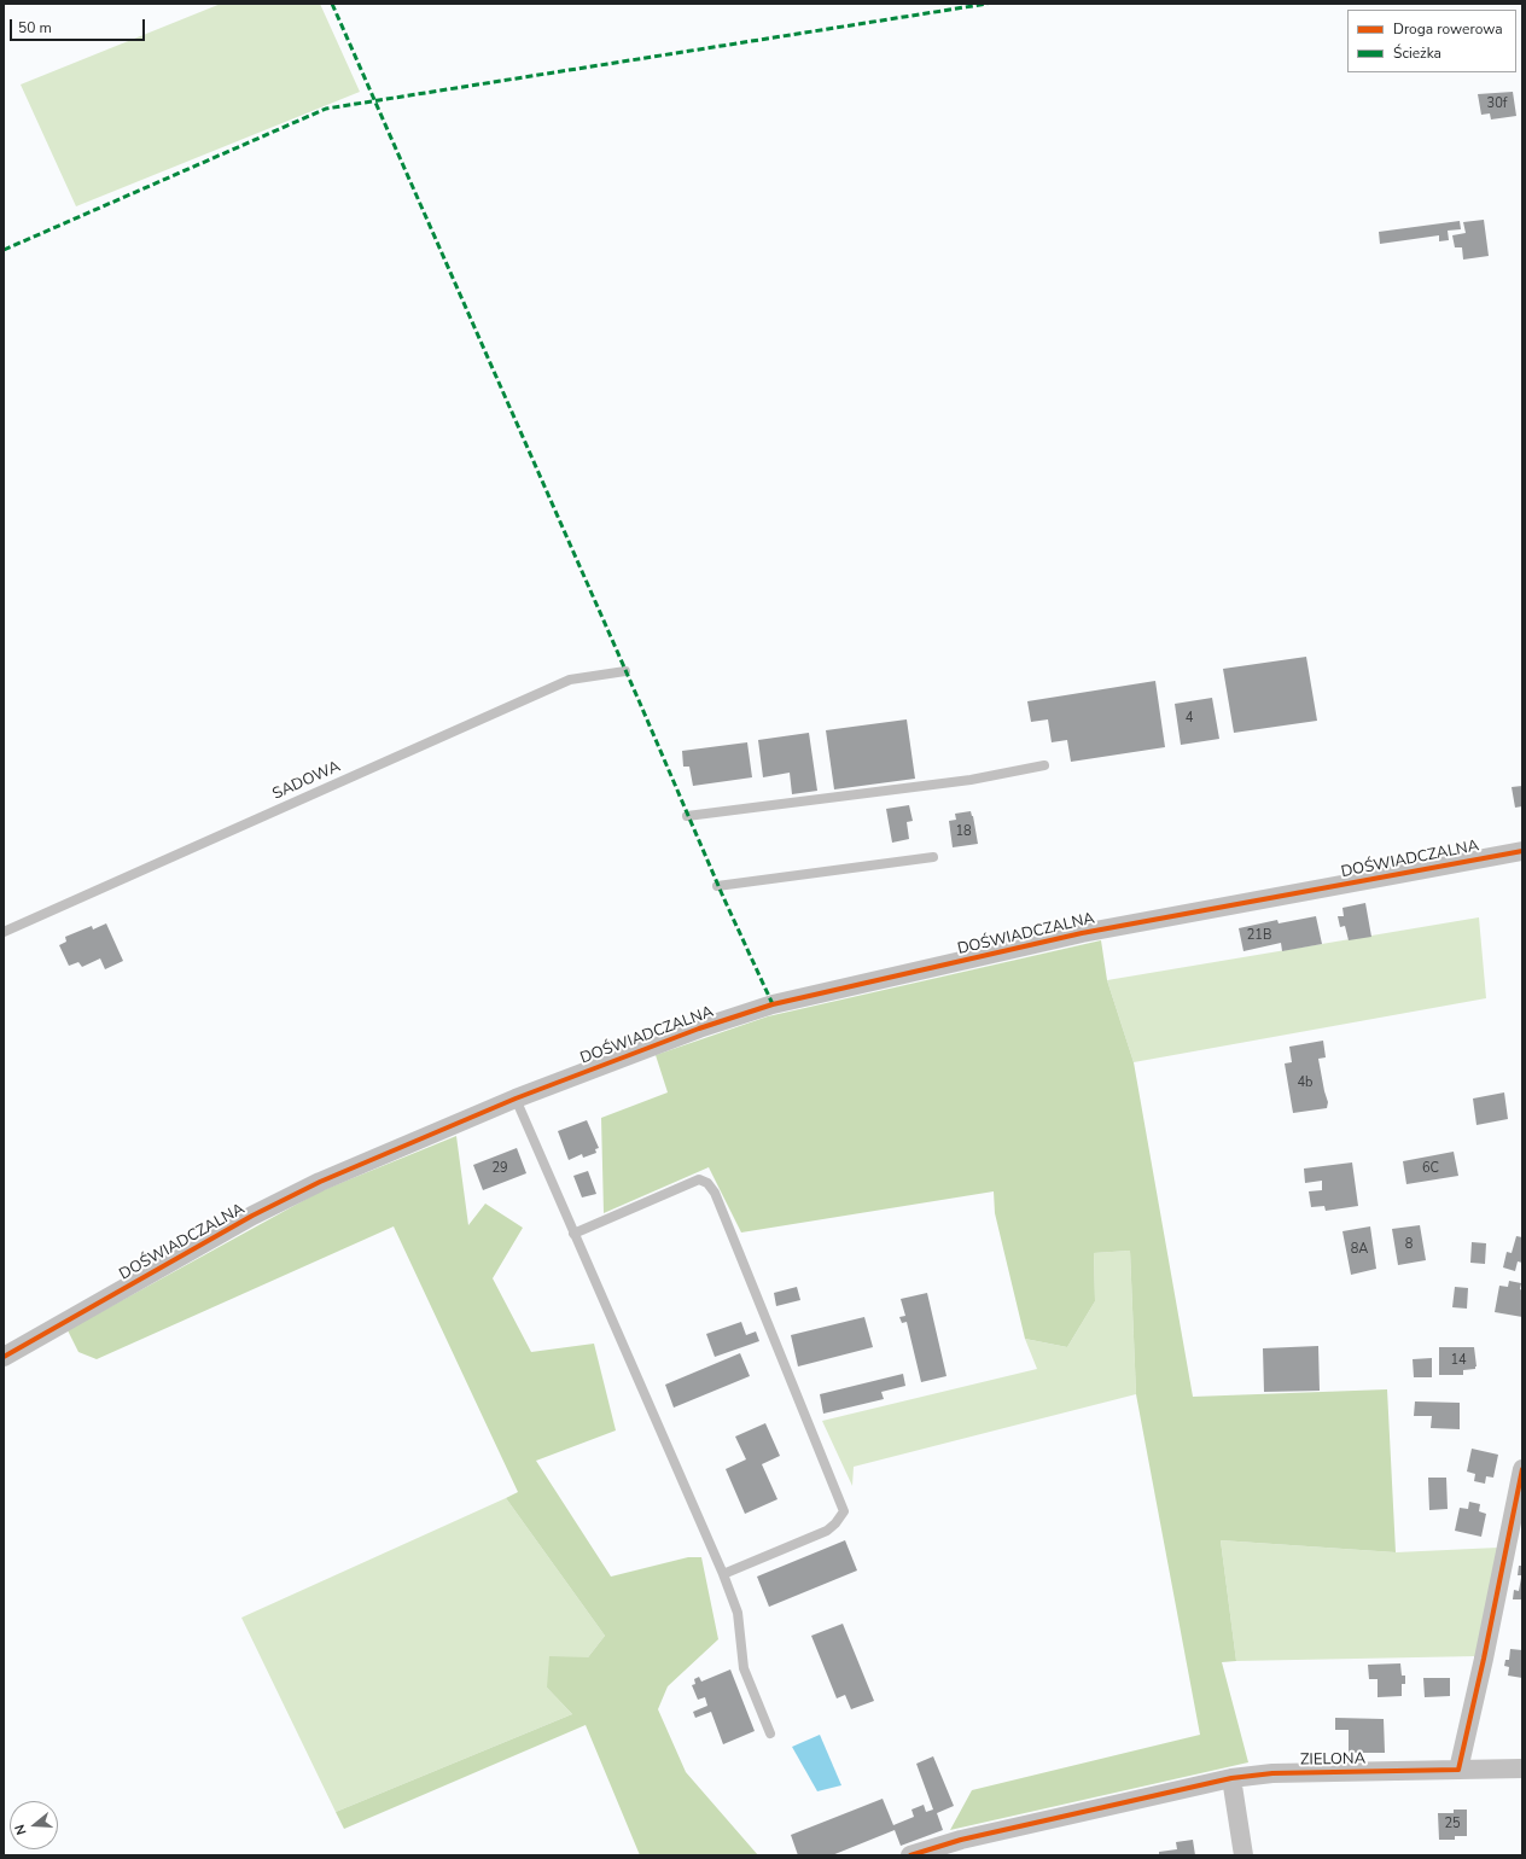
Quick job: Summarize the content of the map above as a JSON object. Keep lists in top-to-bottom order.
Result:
{
  "streets": {
    "street": ["DOŚWIADCZALNA", "ZIELONA"],
    "lane": ["SADOWA"]
  },
  "house_numbers": [
    "30f",
    "4",
    "18",
    "21B",
    "4b",
    "29",
    "6C",
    "8",
    "8A",
    "14",
    "25"
  ],
  "legend": ["Droga rowerowa", "Ścieżka"],
  "scale_bar": "50 m",
  "north": "left"
}
